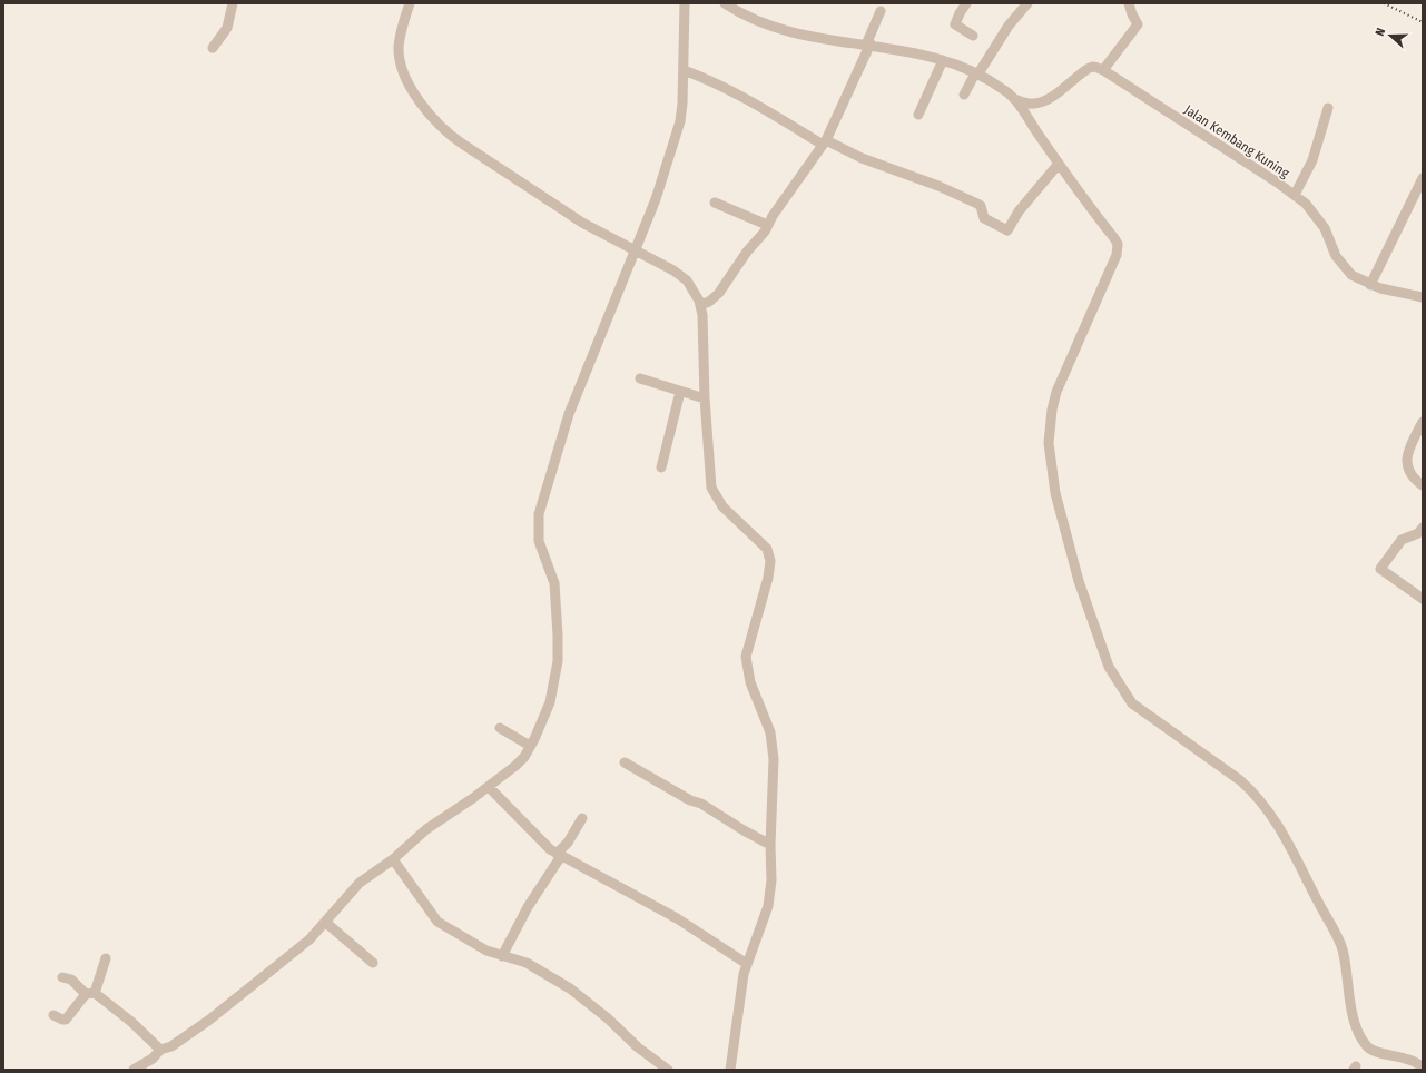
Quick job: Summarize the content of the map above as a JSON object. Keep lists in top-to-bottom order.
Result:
{
  "streets": {
    "street": ["Jalan Kembang Kuning"]
  },
  "north": "left"
}
